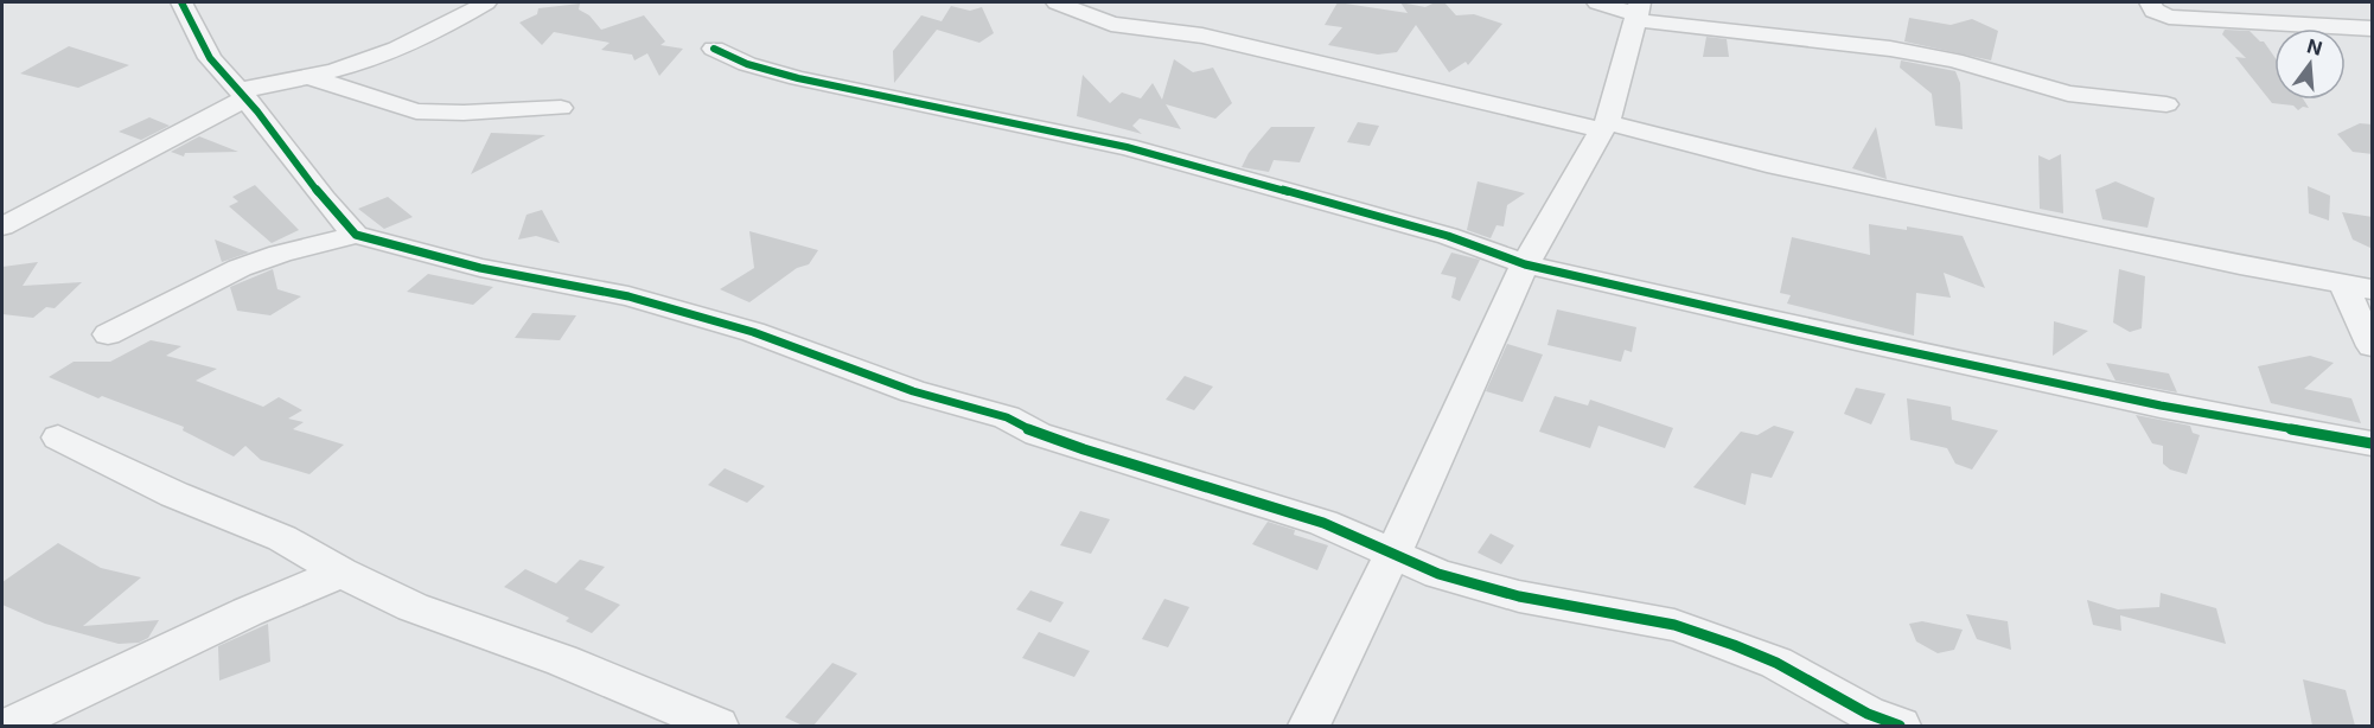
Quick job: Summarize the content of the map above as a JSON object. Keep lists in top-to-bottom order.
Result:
{
  "north": "top"
}
